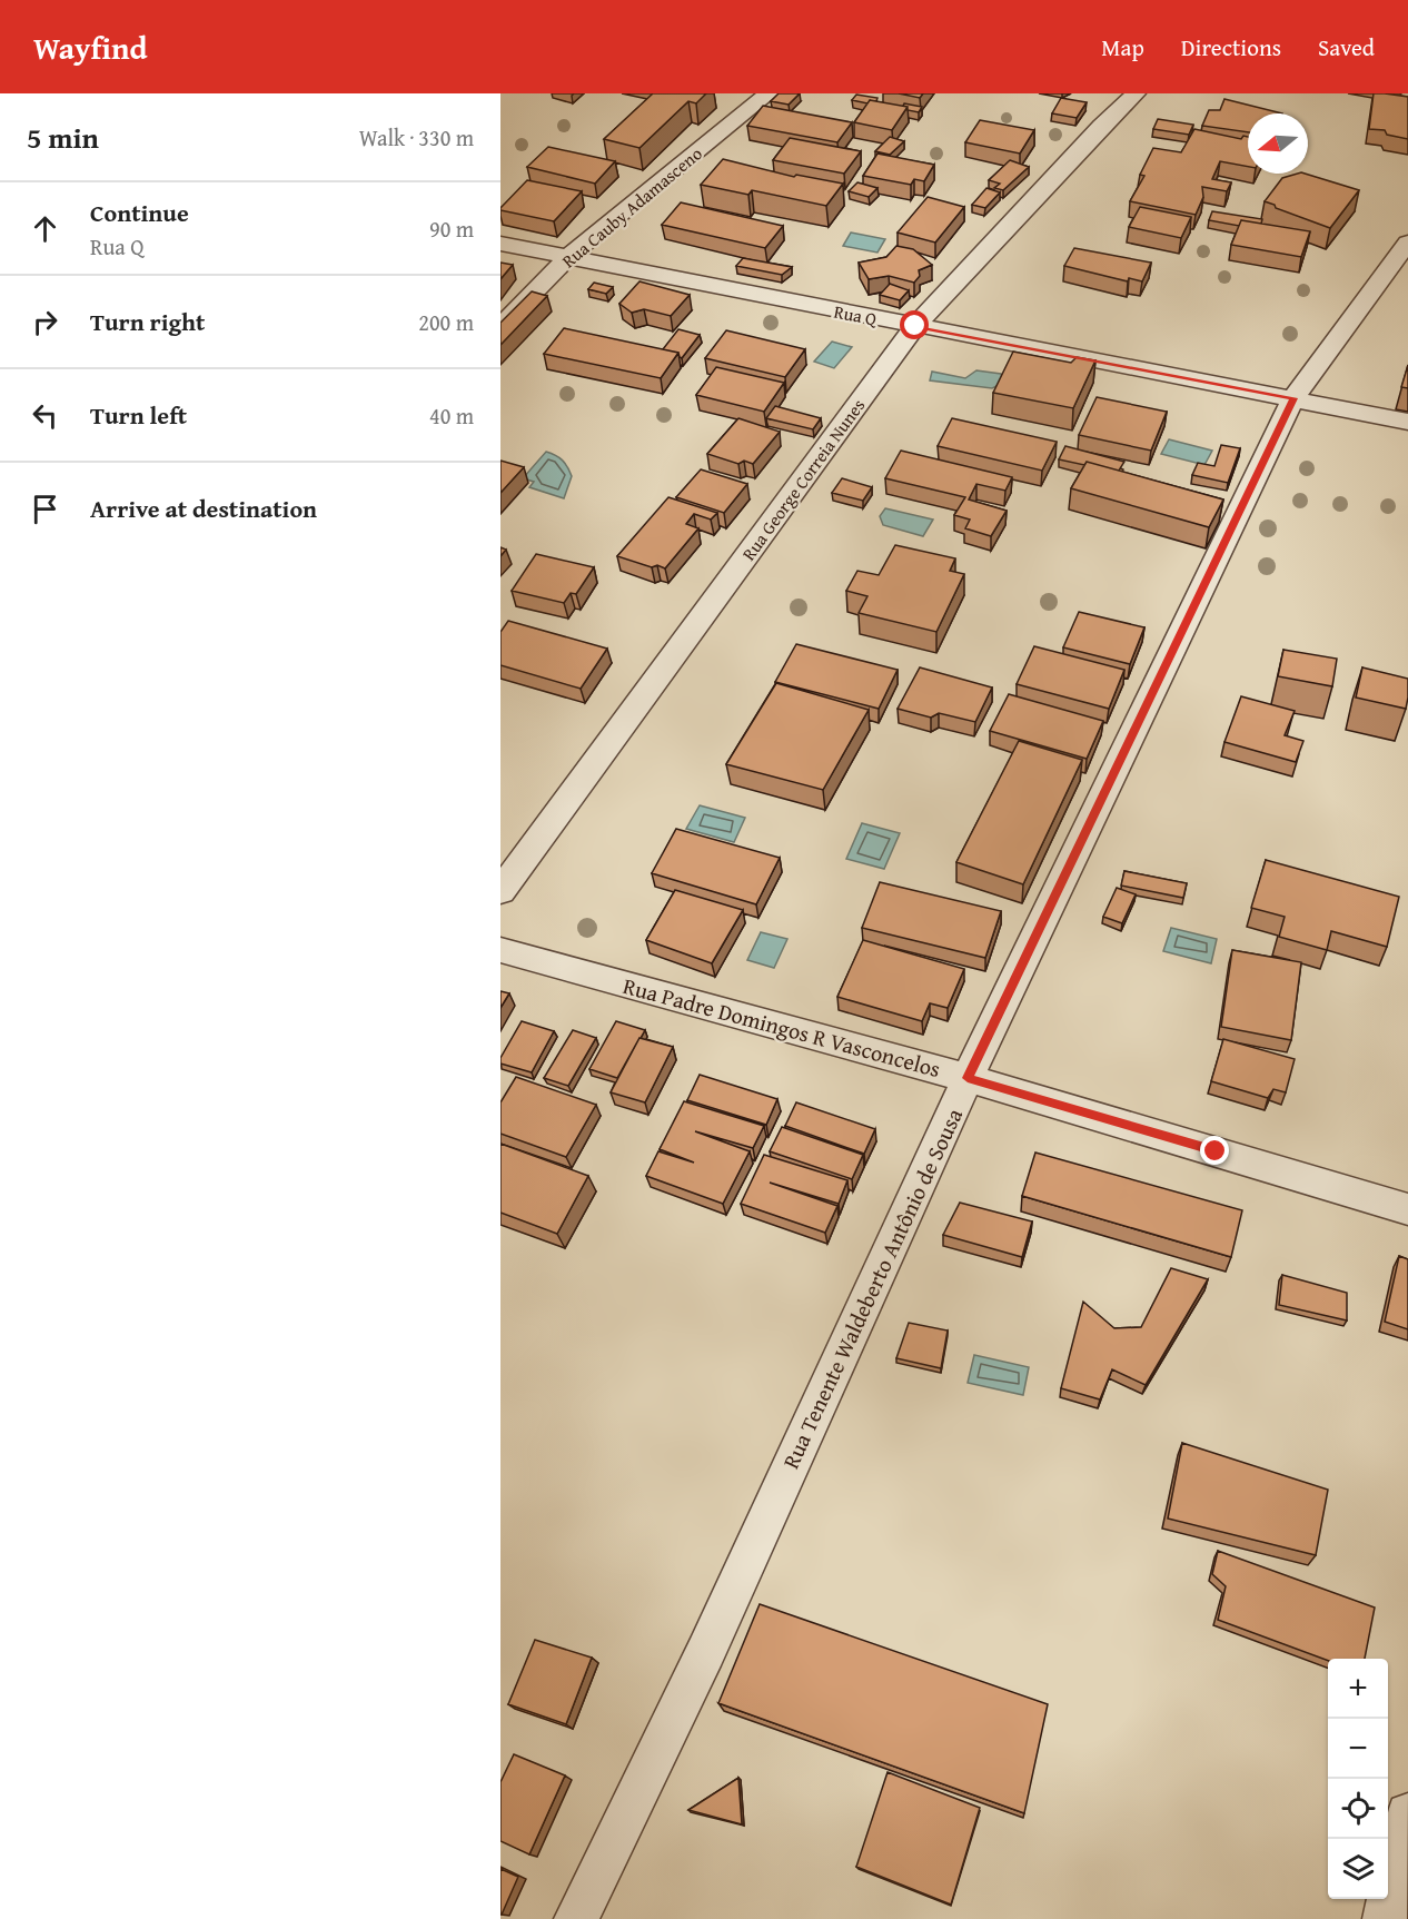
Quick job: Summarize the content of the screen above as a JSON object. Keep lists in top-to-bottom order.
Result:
{
  "streets": {
    "street": [
      "Rua Cauby Adamasceno",
      "Rua Q",
      "Rua George Correia Nunes",
      "Rua Padre Domingos R Vasconcelos",
      "Rua Tenente Waldeberto Antônio de Sousa"
    ]
  },
  "crossings": [
    ["Rua Cauby Adamasceno", "Rua Q"],
    ["Rua Q", "Rua George Correia Nunes"],
    ["Rua Q", "Rua Tenente Waldeberto Antônio de Sousa"],
    ["Rua Padre Domingos R Vasconcelos", "Rua Tenente Waldeberto Antônio de Sousa"]
  ],
  "north": "left",
  "page": {
    "header": "Wayfind",
    "nav": ["Map", "Directions", "Saved"],
    "heading": ["5 min", "Walk · 330 m"],
    "list": [
      ["Continue", "Rua Q", "90 m"],
      ["Turn right", "200 m"],
      ["Turn left", "40 m"],
      "Arrive at destination"
    ],
    "map_buttons": ["+", "−"]
  }
}
